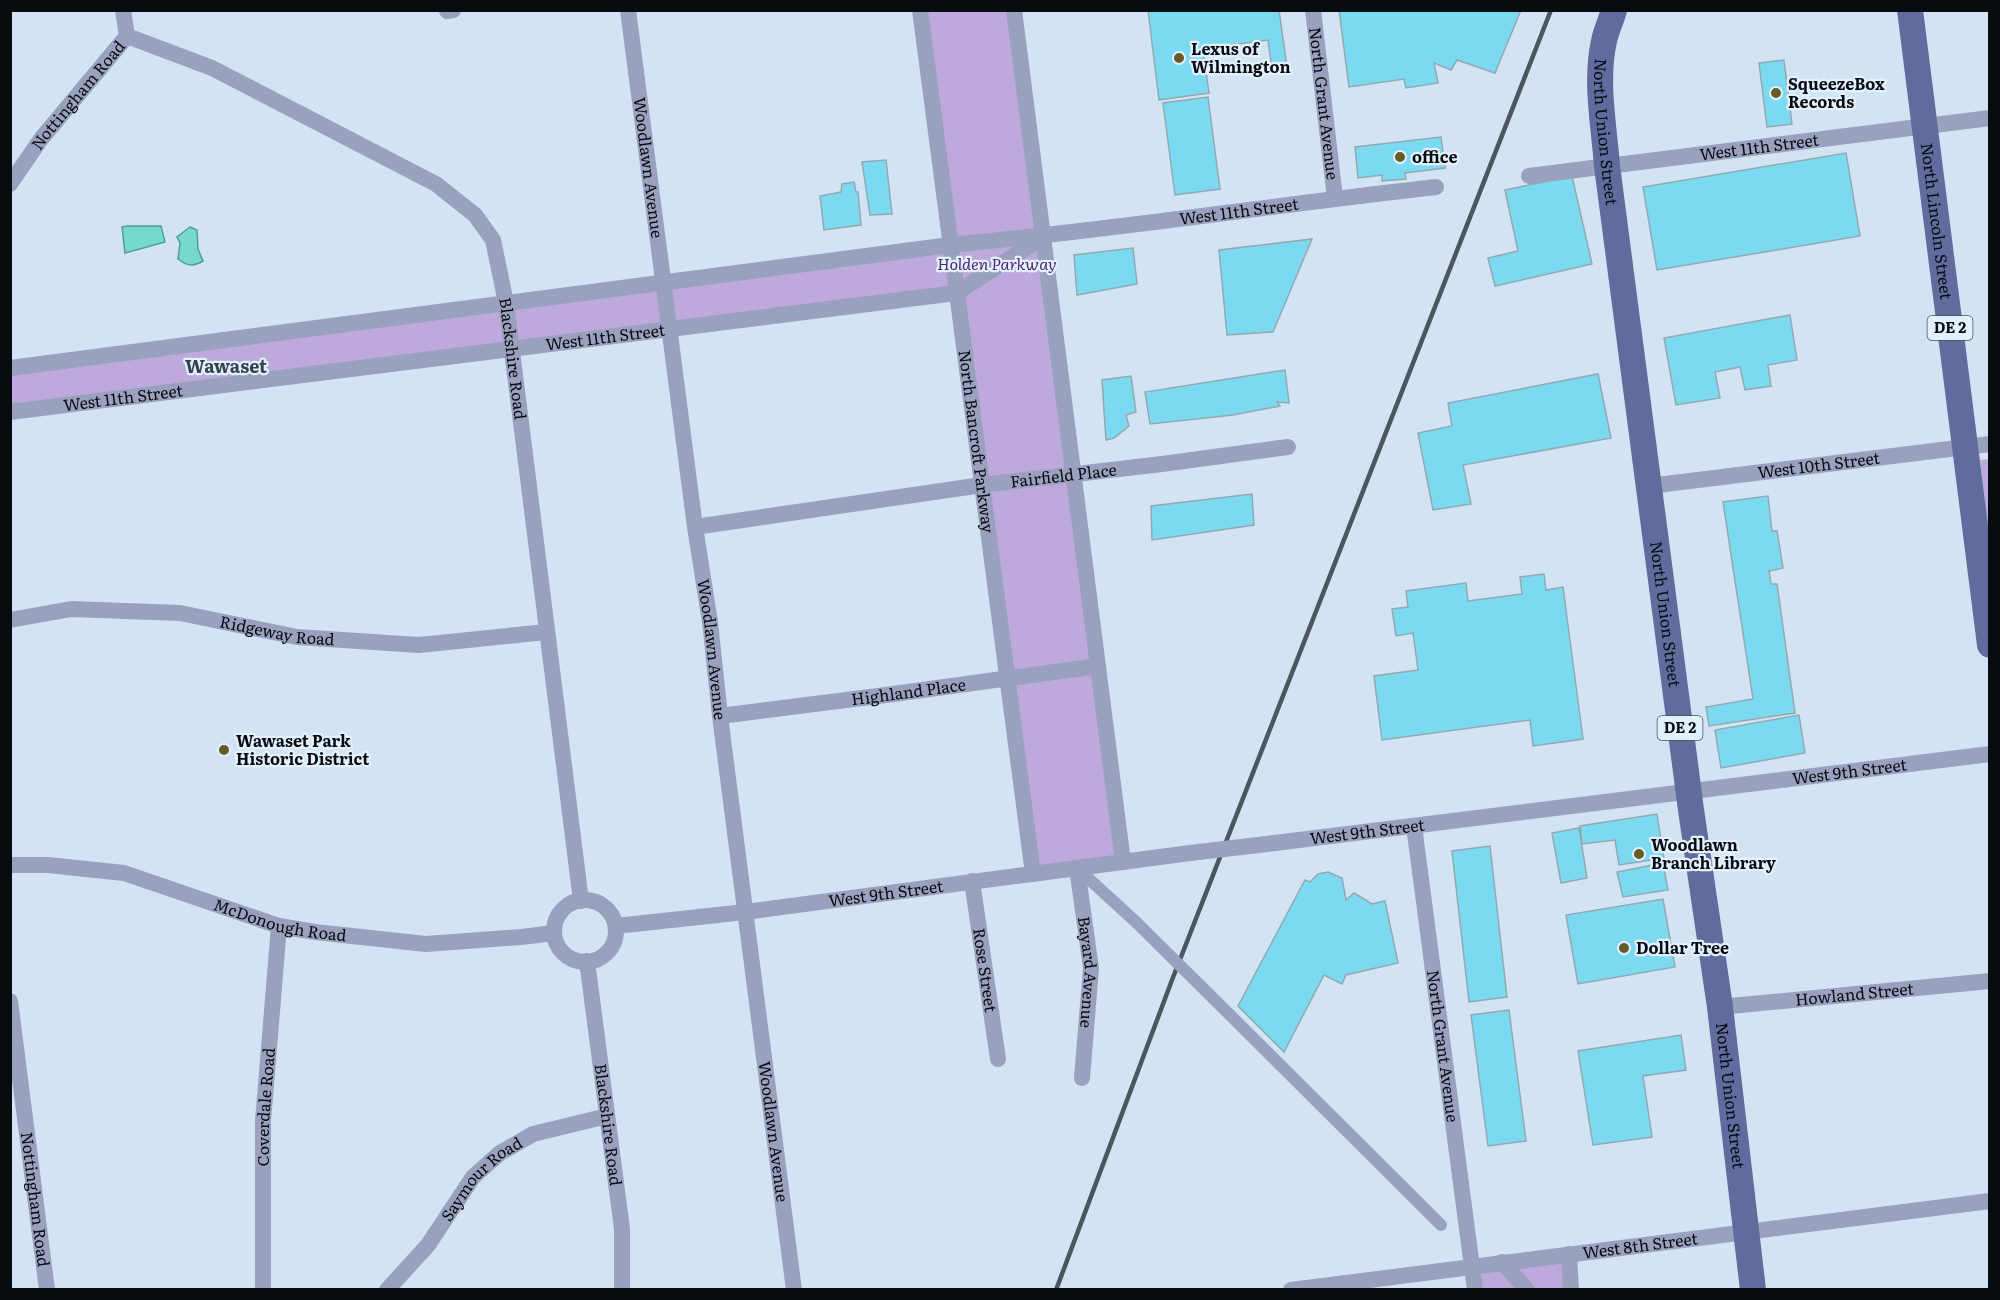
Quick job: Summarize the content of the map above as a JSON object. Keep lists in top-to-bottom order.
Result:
{
  "streets": {
    "main road": ["North Union Street", "North Lincoln Street", "DE 2"],
    "street": [
      "Nottingham Road",
      "North Grant Avenue",
      "West 11th Street",
      "Woodlawn Avenue",
      "Blackshire Road",
      "North Bancroft Parkway",
      "West 10th Street",
      "Fairfield Place",
      "Ridgeway Road",
      "Highland Place",
      "West 9th Street",
      "McDonough Road",
      "Rose Street",
      "Bayard Avenue",
      "Howland Street",
      "Coverdale Road",
      "Saymour Road",
      "West 8th Street"
    ]
  },
  "crossings": [
    ["Nottingham Road", "Blackshire Road"],
    ["North Grant Avenue", "West 11th Street"],
    ["North Grant Avenue", "West 9th Street"],
    ["North Grant Avenue", "West 8th Street"],
    ["North Union Street", "West 11th Street"],
    ["North Union Street", "West 10th Street"],
    ["North Union Street", "West 9th Street"],
    ["North Union Street", "Howland Street"],
    ["North Union Street", "West 8th Street"],
    ["West 11th Street", "Woodlawn Avenue"],
    ["West 11th Street", "North Lincoln Street"],
    ["West 11th Street", "Blackshire Road"],
    ["West 11th Street", "North Bancroft Parkway"],
    ["Woodlawn Avenue", "Fairfield Place"],
    ["Woodlawn Avenue", "Highland Place"],
    ["Woodlawn Avenue", "West 9th Street"],
    ["North Lincoln Street", "West 10th Street"],
    ["Blackshire Road", "Ridgeway Road"],
    ["Blackshire Road", "McDonough Road"],
    ["Blackshire Road", "Saymour Road"],
    ["North Bancroft Parkway", "Fairfield Place"],
    ["North Bancroft Parkway", "Highland Place"],
    ["North Bancroft Parkway", "West 9th Street"],
    ["West 9th Street", "Rose Street"],
    ["West 9th Street", "Bayard Avenue"],
    ["McDonough Road", "Coverdale Road"]
  ],
  "districts": ["Wawaset"],
  "parks": ["Holden Parkway"],
  "places": [
    "Lexus of Wilmington",
    "SqueezeBox Records",
    "office",
    "Wawaset Park Historic District",
    "Woodlawn Branch Library",
    "Dollar Tree"
  ]
}
